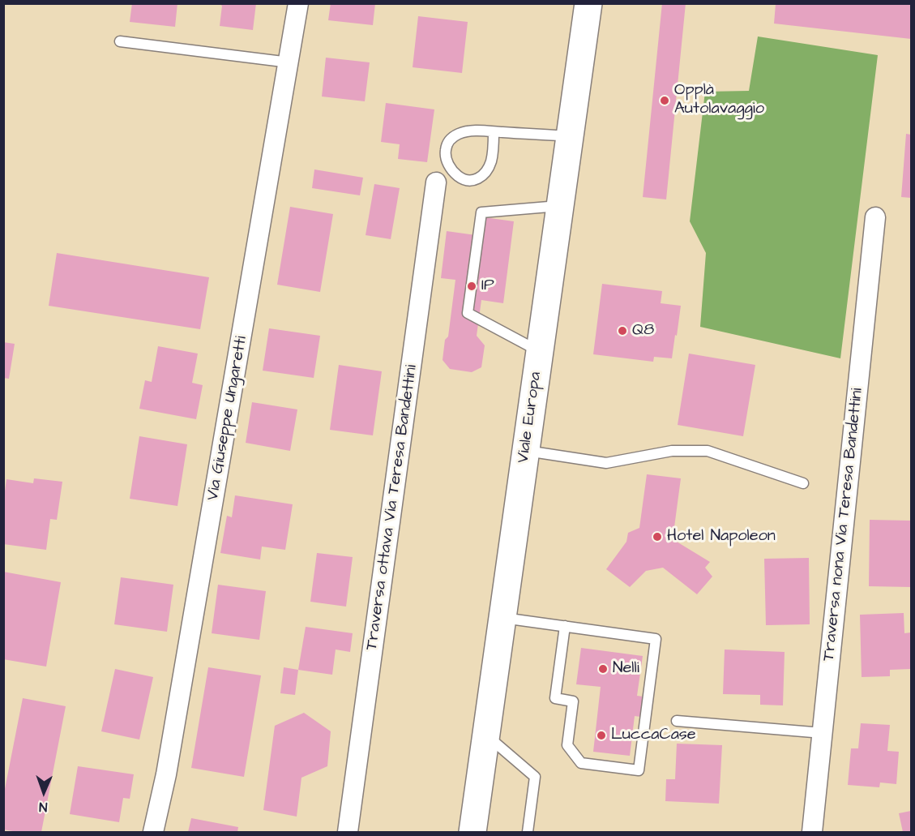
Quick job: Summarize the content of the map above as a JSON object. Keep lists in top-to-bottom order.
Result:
{
  "streets": {
    "main road": ["Viale Europa"],
    "street": ["Via Giuseppe Ungaretti", "Traversa ottava Via Teresa Bandettini", "Traversa nona Via Teresa Bandettini"]
  },
  "places": [
    "Opplà Autolavaggio",
    "IP",
    "Q8",
    "Hotel Napoleon",
    "Nelli",
    "LuccaCase"
  ],
  "north": "bottom"
}
